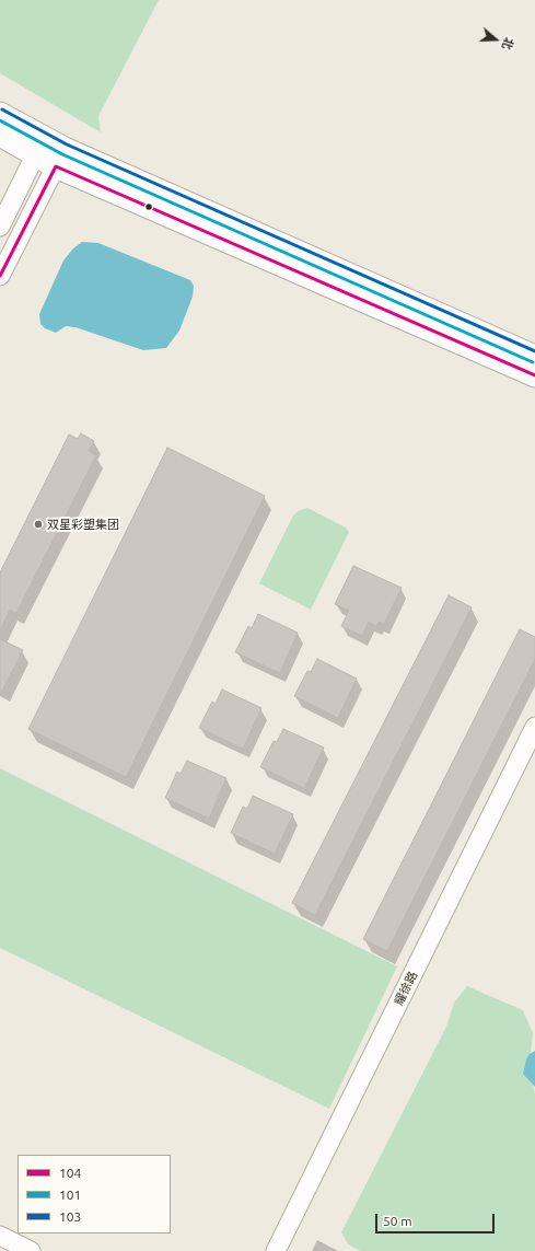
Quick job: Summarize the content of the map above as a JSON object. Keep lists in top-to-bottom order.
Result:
{
  "streets": {
    "street": ["耀徐路"]
  },
  "places": ["双星彩塑集团"],
  "lines": ["transit line 103", "transit line 101", "transit line 104"],
  "legend": ["104", "101", "103"],
  "scale_bar": "50 m",
  "north": "right"
}
